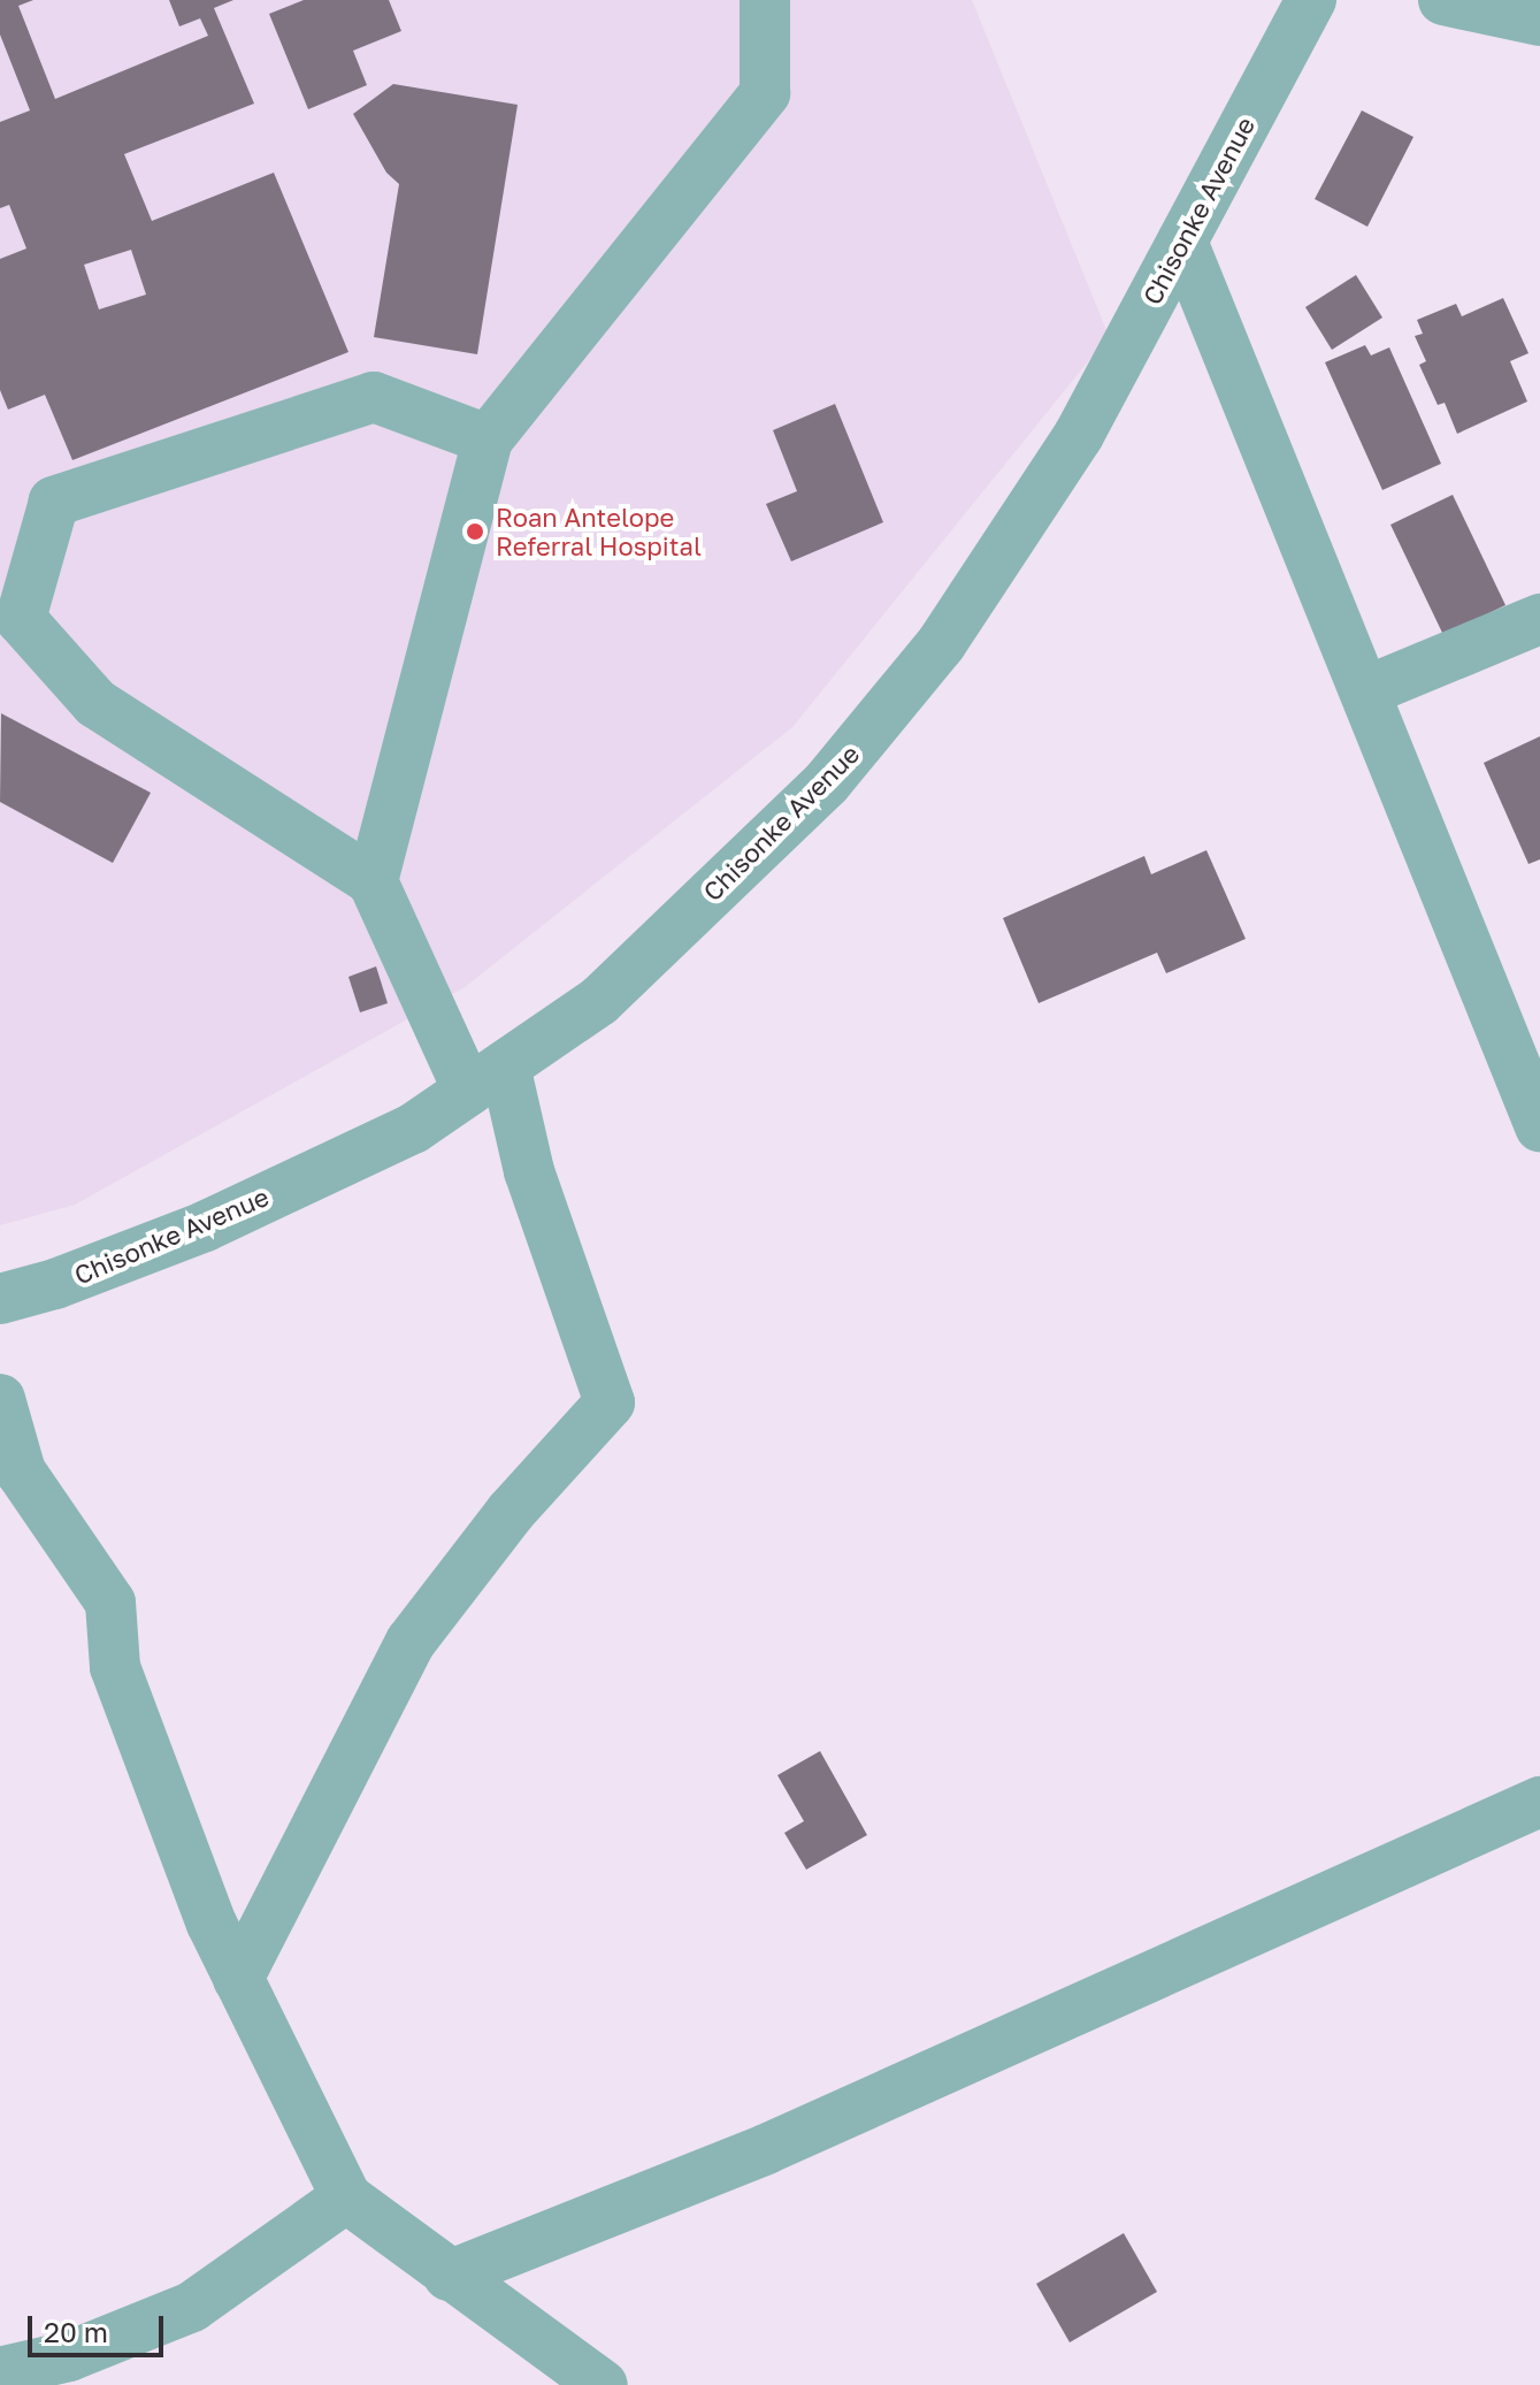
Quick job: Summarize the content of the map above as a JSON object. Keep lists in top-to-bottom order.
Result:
{
  "streets": {
    "street": ["Chisonke Avenue"]
  },
  "places": ["Roan Antelope Referral Hospital"],
  "scale_bar": "20 m"
}
